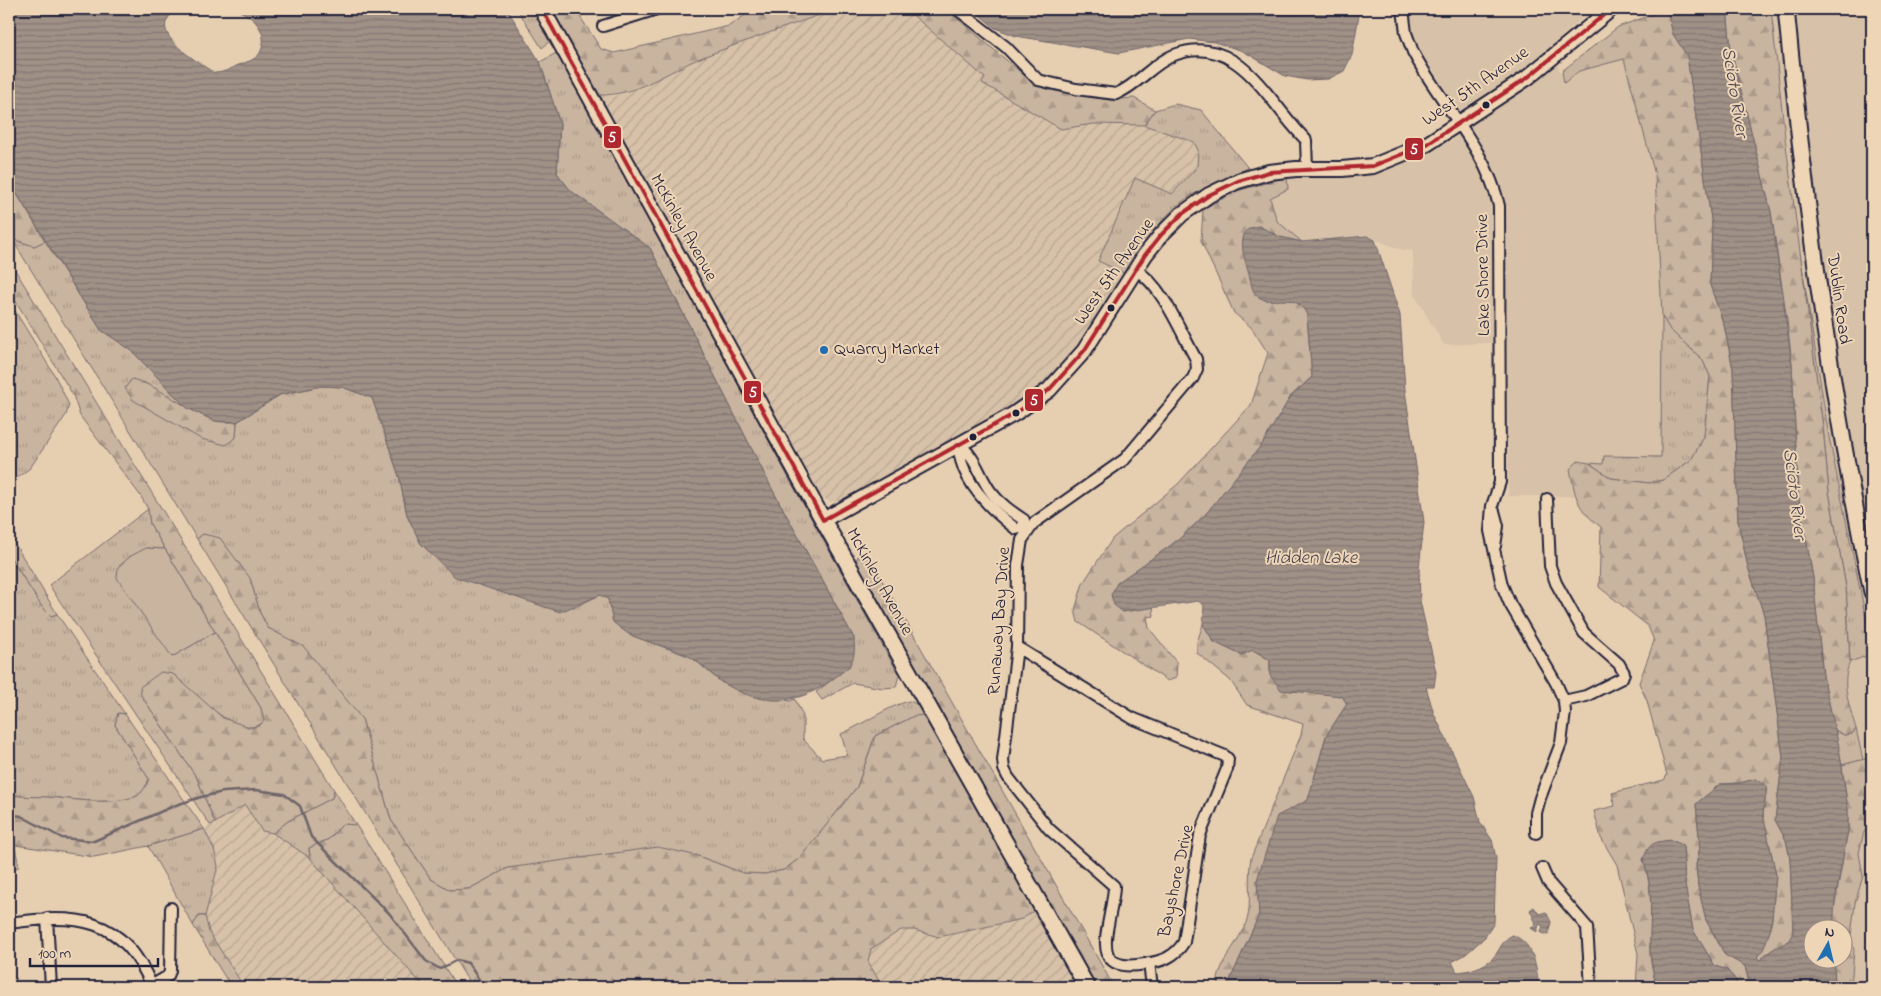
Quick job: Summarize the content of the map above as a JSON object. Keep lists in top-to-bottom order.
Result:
{
  "streets": {
    "main road": ["West 5th Avenue", "McKinley Avenue", "Dublin Road"],
    "street": ["Lake Shore Drive", "Runaway Bay Drive", "Bayshore Drive"]
  },
  "crossings": [
    ["West 5th Avenue", "McKinley Avenue"],
    ["West 5th Avenue", "Lake Shore Drive"],
    ["West 5th Avenue", "Runaway Bay Drive"],
    ["Runaway Bay Drive", "Bayshore Drive"]
  ],
  "water": ["Scioto River", "Hidden Lake"],
  "places": ["Quarry Market"],
  "lines": ["transit line 5"],
  "scale_bar": "100 m",
  "north": "top"
}
